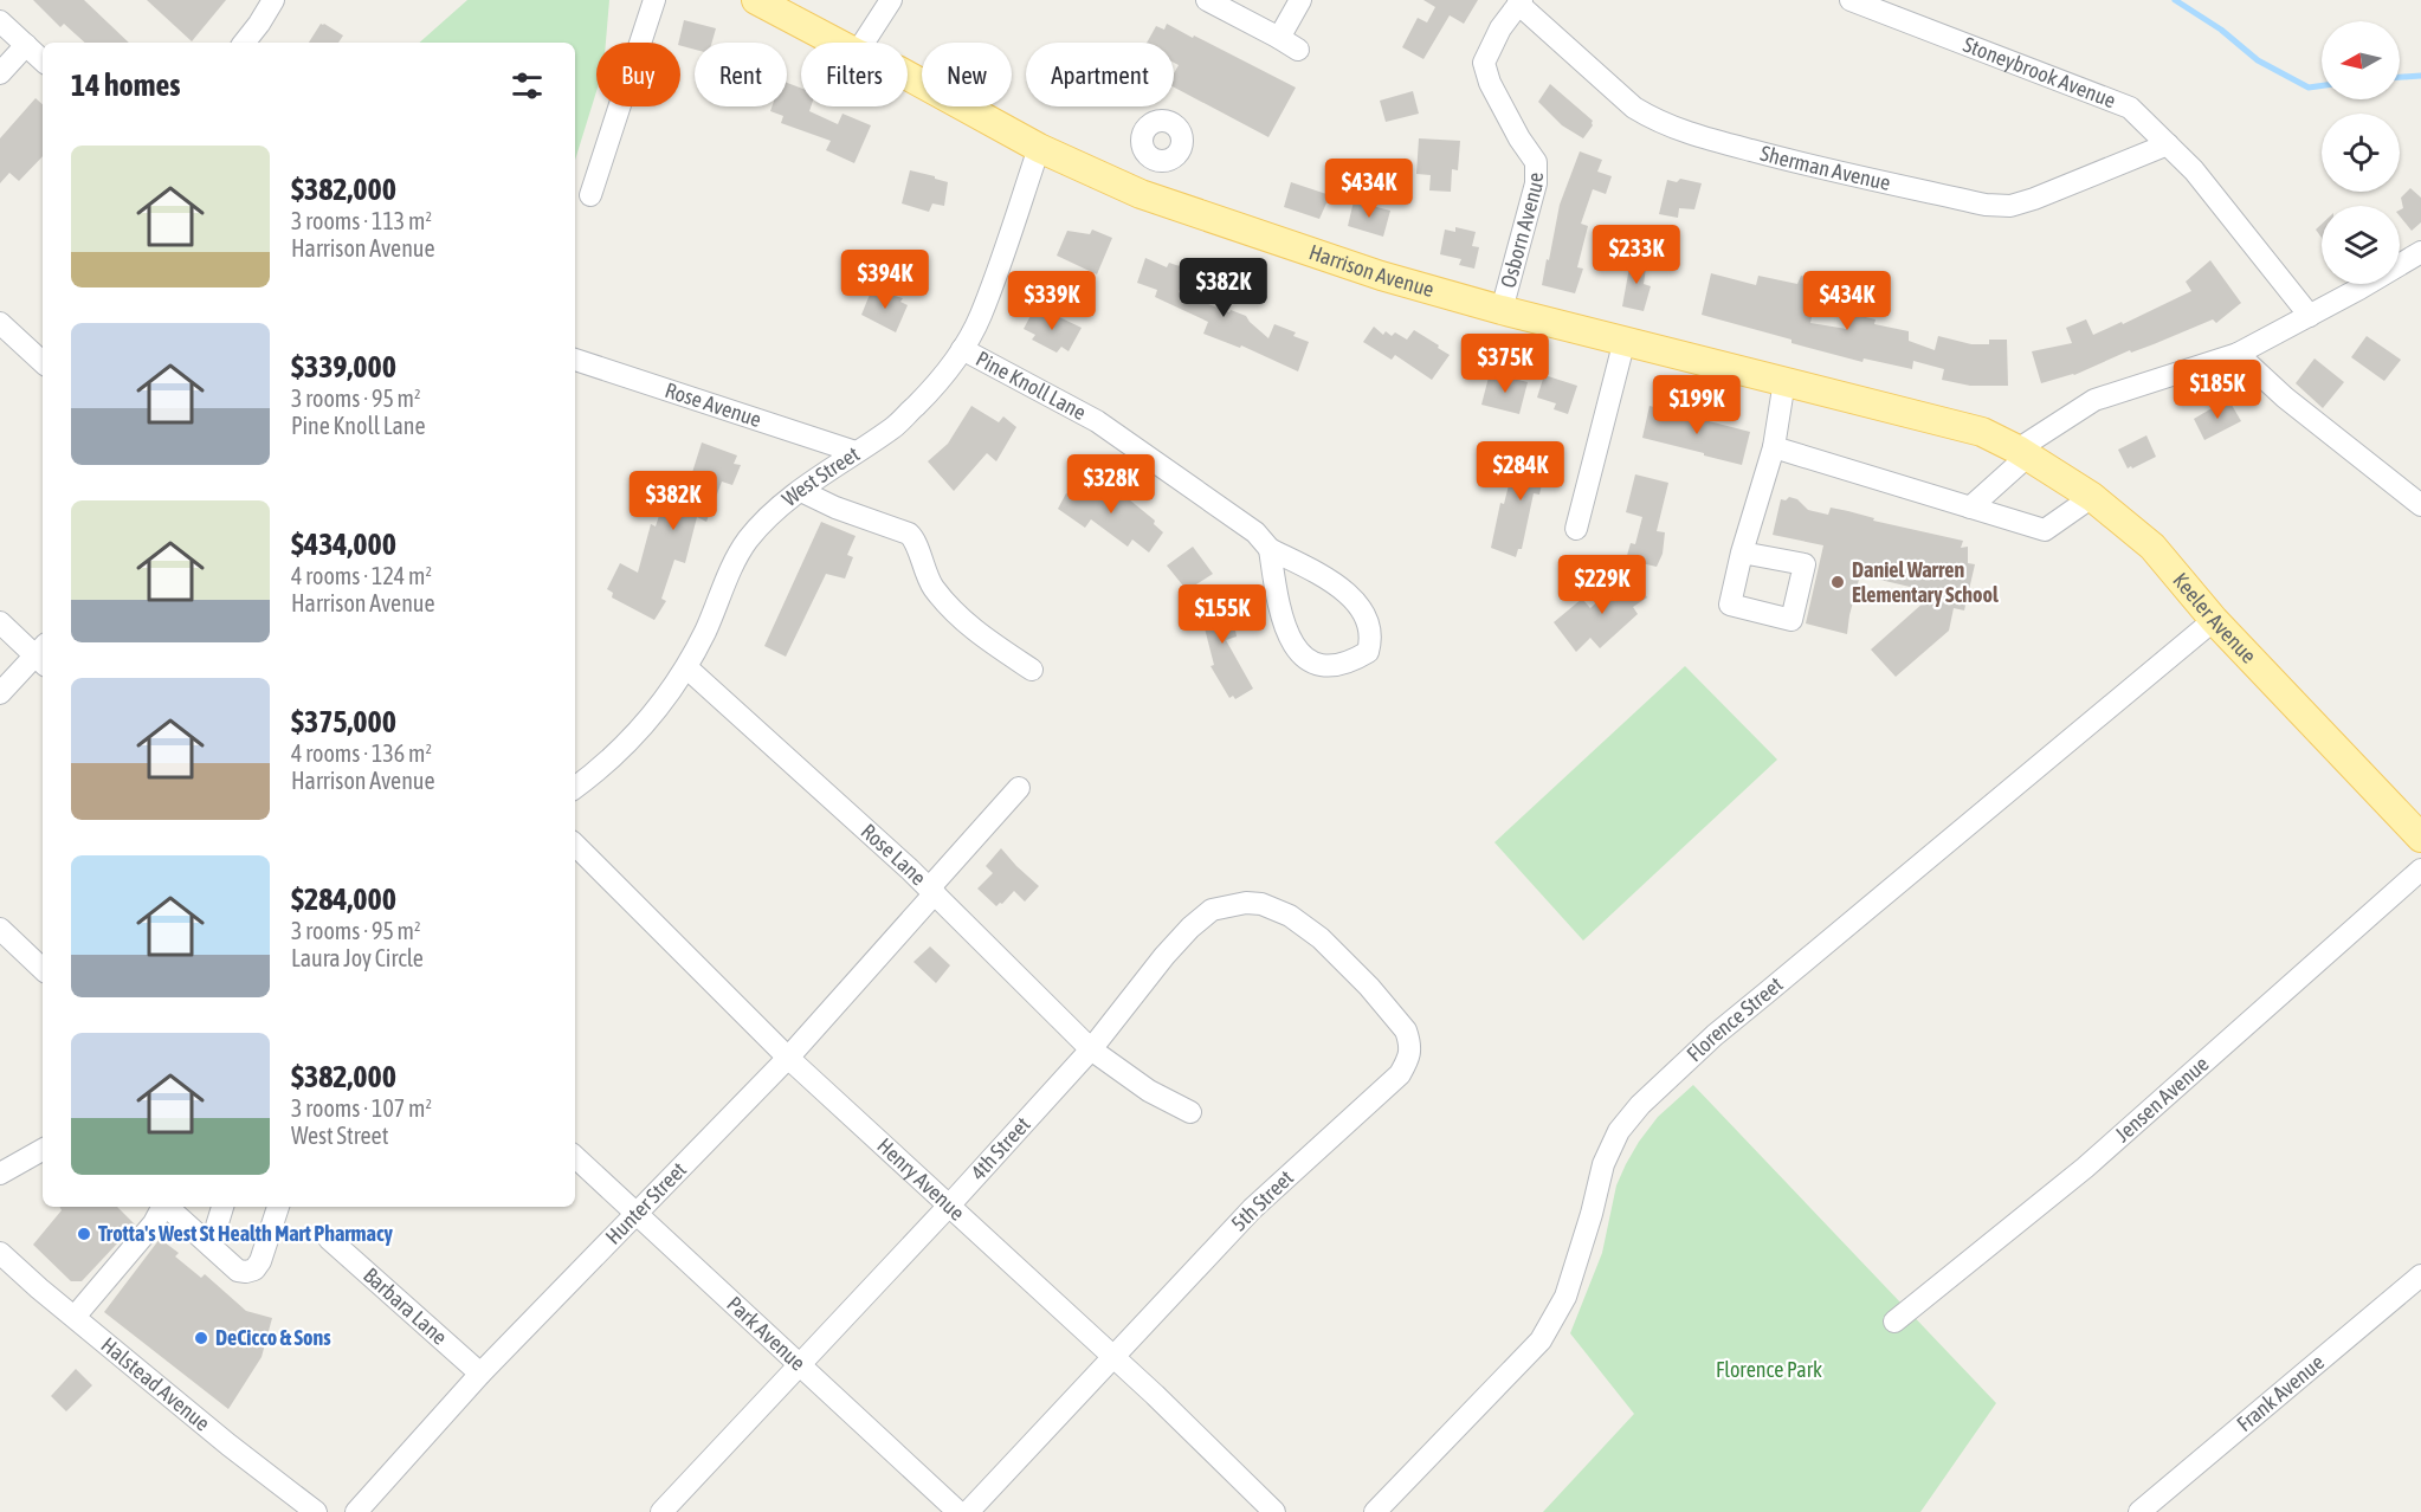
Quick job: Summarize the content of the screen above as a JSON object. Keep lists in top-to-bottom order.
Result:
{
  "streets": {
    "main road": ["Harrison Avenue", "Keeler Avenue"],
    "street": [
      "Stoneybrook Avenue",
      "Sherman Avenue",
      "Osborn Avenue",
      "Pine Knoll Lane",
      "Rose Avenue",
      "West Street",
      "Rose Lane",
      "Florence Street",
      "Jensen Avenue",
      "4th Street",
      "Henry Avenue",
      "5th Street",
      "Hunter Street",
      "Barbara Lane",
      "Park Avenue",
      "Halstead Avenue",
      "Frank Avenue"
    ]
  },
  "crossings": [
    ["Stoneybrook Avenue", "Sherman Avenue"],
    ["Sherman Avenue", "Osborn Avenue"],
    ["Osborn Avenue", "Harrison Avenue"],
    ["Harrison Avenue", "West Street"],
    ["Harrison Avenue", "Keeler Avenue"],
    ["Pine Knoll Lane", "West Street"],
    ["Rose Avenue", "West Street"],
    ["West Street", "Rose Lane"],
    ["Keeler Avenue", "Florence Street"],
    ["Rose Lane", "4th Street"],
    ["Rose Lane", "Hunter Street"],
    ["4th Street", "Henry Avenue"],
    ["4th Street", "5th Street"],
    ["4th Street", "Park Avenue"],
    ["Henry Avenue", "5th Street"],
    ["Henry Avenue", "Hunter Street"],
    ["Hunter Street", "Barbara Lane"],
    ["Hunter Street", "Park Avenue"]
  ],
  "parks": ["Florence Park"],
  "places": ["Daniel Warren Elementary School", "Trotta's West St Health Mart Pharmacy", "DeCicco & Sons"],
  "north": "left",
  "page": {
    "chip": [
      "Buy",
      "Rent",
      "Filters",
      "New",
      "Apartment"
    ],
    "heading": "14 homes",
    "list": [
      {
        "name": "$382,000",
        "note": "3 rooms · 113 m² · Harrison Avenue"
      },
      {
        "name": "$339,000",
        "note": "3 rooms · 95 m² · Pine Knoll Lane"
      },
      {
        "name": "$434,000",
        "note": "4 rooms · 124 m² · Harrison Avenue"
      },
      {
        "name": "$375,000",
        "note": "4 rooms · 136 m² · Harrison Avenue"
      },
      {
        "name": "$284,000",
        "note": "3 rooms · 95 m² · Laura Joy Circle"
      },
      {
        "name": "$382,000",
        "note": "3 rooms · 107 m² · West Street"
      }
    ],
    "price": [
      "$434K",
      "$233K",
      "$394K",
      "$382K",
      "$339K",
      "$434K",
      "$375K",
      "$185K",
      "$199K",
      "$284K",
      "$328K",
      "$382K",
      "$229K",
      "$155K"
    ]
  }
}
